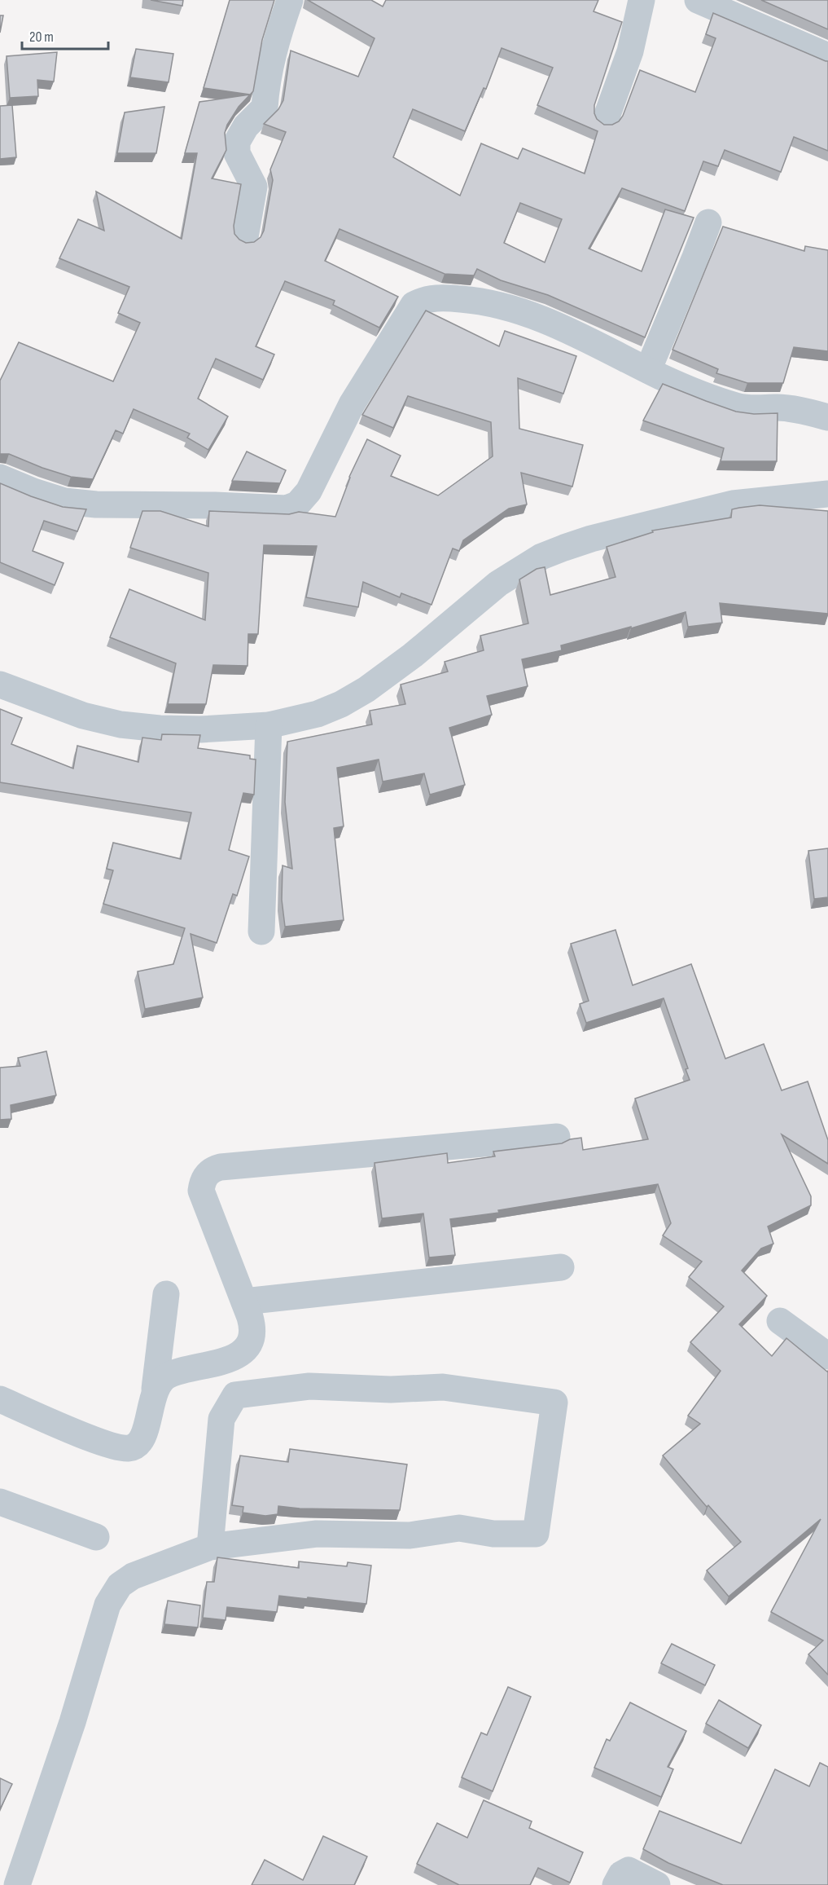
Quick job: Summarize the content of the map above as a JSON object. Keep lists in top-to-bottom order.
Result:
{
  "scale_bar": "20 m"
}
